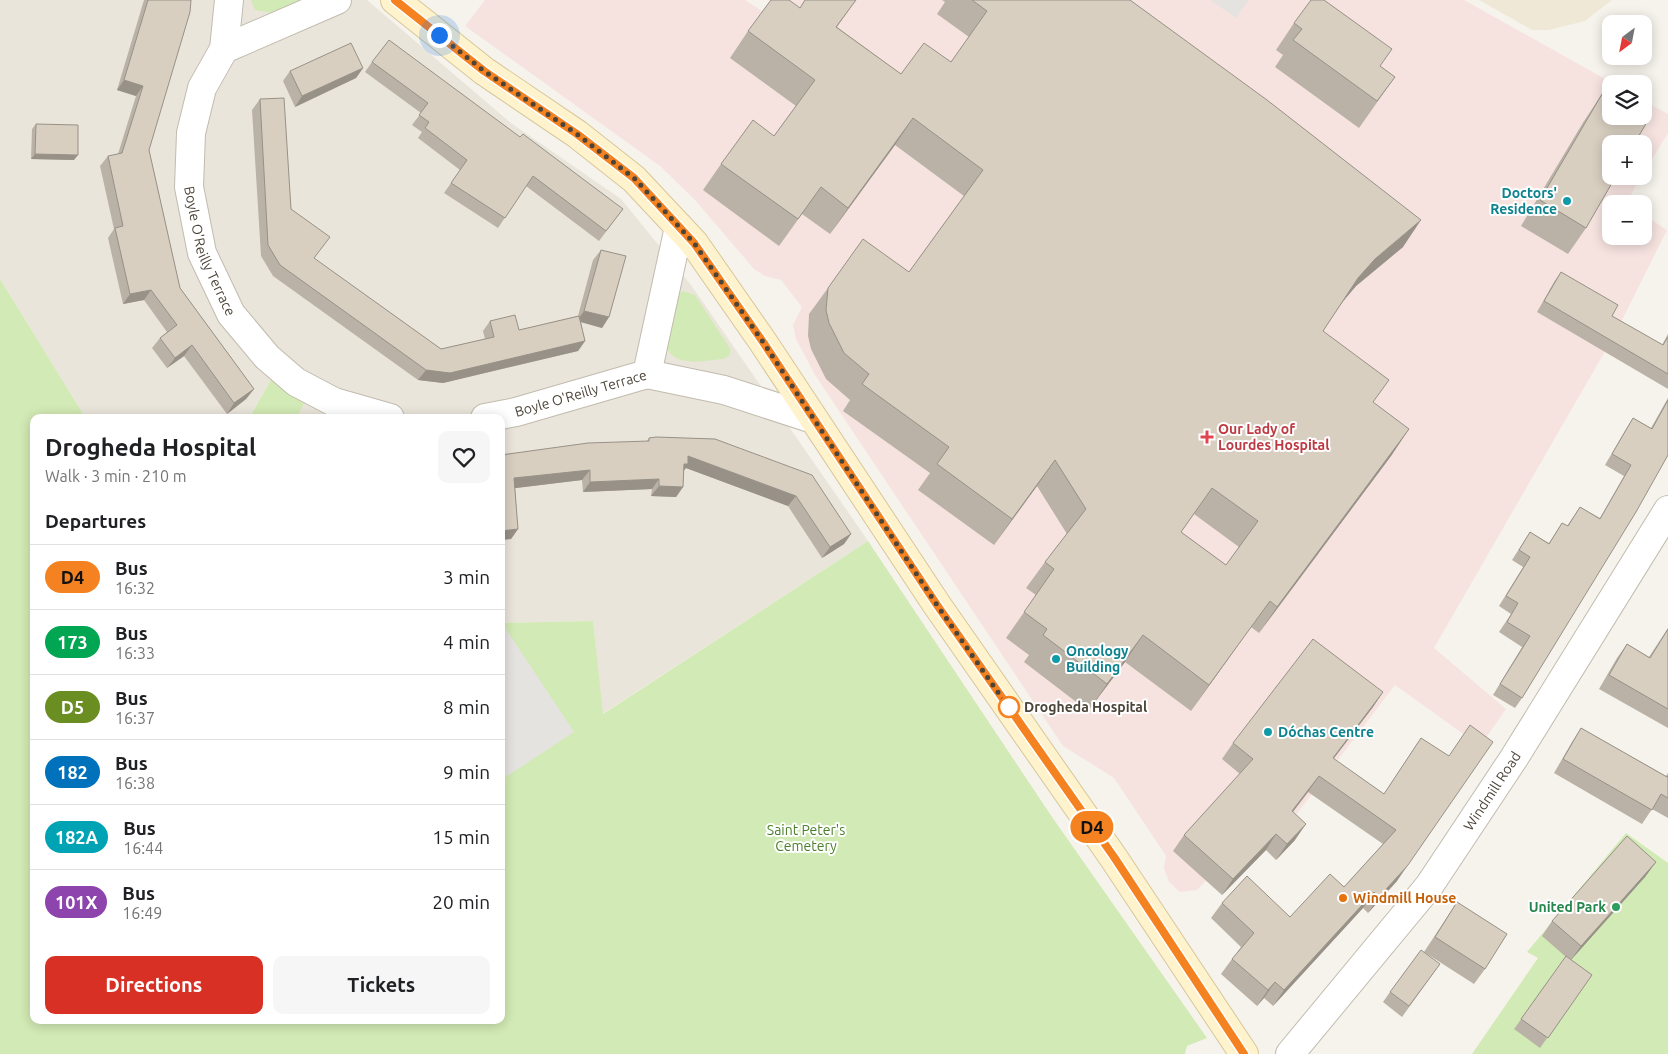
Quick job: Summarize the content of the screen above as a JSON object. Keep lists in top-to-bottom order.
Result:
{
  "streets": {
    "street": ["Boyle O'Reilly Terrace", "Windmill Road"]
  },
  "parks": ["Saint Peter's Cemetery"],
  "places": {
    "other": [
      "Doctors' Residence",
      "Oncology Building",
      "Drogheda Hospital",
      "Dóchas Centre",
      "Windmill House",
      "United Park"
    ],
    "health": ["Our Lady of Lourdes Hospital"]
  },
  "lines": ["bus line D4"],
  "north": "bottom left",
  "page": {
    "on_map": "D4",
    "map_buttons": ["+", "−"],
    "heading": [
      ["Drogheda Hospital", "Walk · 3 min · 210 m"],
      "Departures"
    ],
    "list": [
      {
        "mark": "D4",
        "name": "Bus",
        "note": "16:32",
        "value": "3 min"
      },
      {
        "mark": "173",
        "name": "Bus",
        "note": "16:33",
        "value": "4 min"
      },
      {
        "mark": "D5",
        "name": "Bus",
        "note": "16:37",
        "value": "8 min"
      },
      {
        "mark": "182",
        "name": "Bus",
        "note": "16:38",
        "value": "9 min"
      },
      {
        "mark": "182A",
        "name": "Bus",
        "note": "16:44",
        "value": "15 min"
      },
      {
        "mark": "101X",
        "name": "Bus",
        "note": "16:49",
        "value": "20 min"
      }
    ],
    "buttons": ["Directions", "Tickets"]
  }
}
